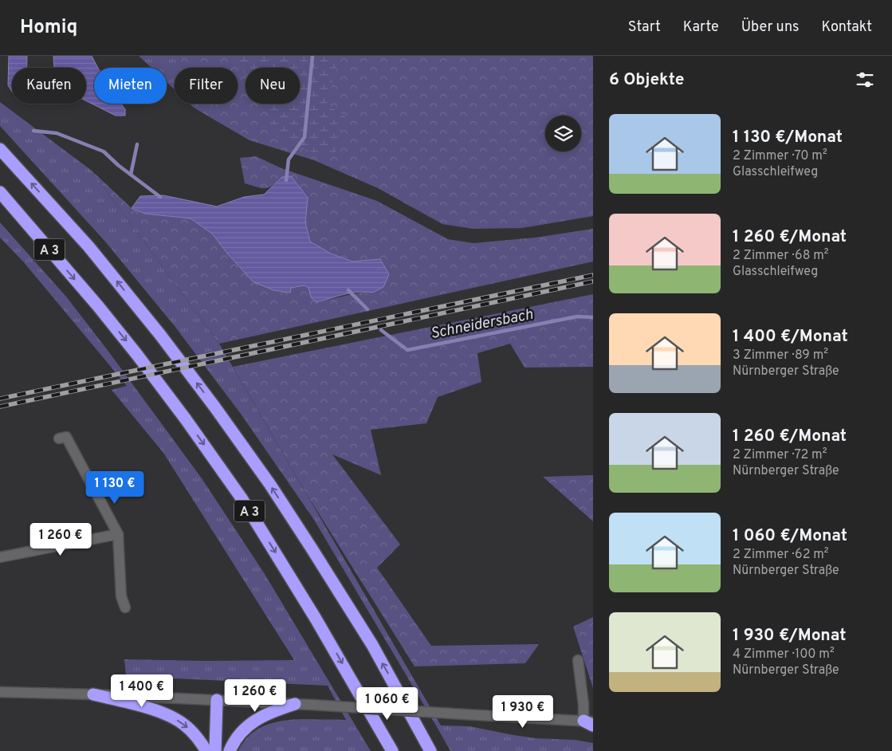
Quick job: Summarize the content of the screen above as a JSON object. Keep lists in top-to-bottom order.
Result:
{
  "streets": {
    "highway": ["A 3"]
  },
  "water": ["Schneidersbach"],
  "page": {
    "header": "Homiq",
    "nav": [
      "Start",
      "Karte",
      "Über uns",
      "Kontakt"
    ],
    "heading": "6 Objekte",
    "chip": [
      "Kaufen",
      "Mieten",
      "Filter",
      "Neu"
    ],
    "list": [
      {
        "name": "1 130 €/Monat",
        "note": "2 Zimmer · 70 m² · Glasschleifweg"
      },
      {
        "name": "1 260 €/Monat",
        "note": "2 Zimmer · 68 m² · Glasschleifweg"
      },
      {
        "name": "1 400 €/Monat",
        "note": "3 Zimmer · 89 m² · Nürnberger Straße"
      },
      {
        "name": "1 260 €/Monat",
        "note": "2 Zimmer · 72 m² · Nürnberger Straße"
      },
      {
        "name": "1 060 €/Monat",
        "note": "2 Zimmer · 62 m² · Nürnberger Straße"
      },
      {
        "name": "1 930 €/Monat",
        "note": "4 Zimmer · 100 m² · Nürnberger Straße"
      }
    ],
    "price": [
      "1 130 €",
      "1 260 €",
      "1 400 €",
      "1 260 €",
      "1 060 €",
      "1 930 €"
    ]
  }
}
